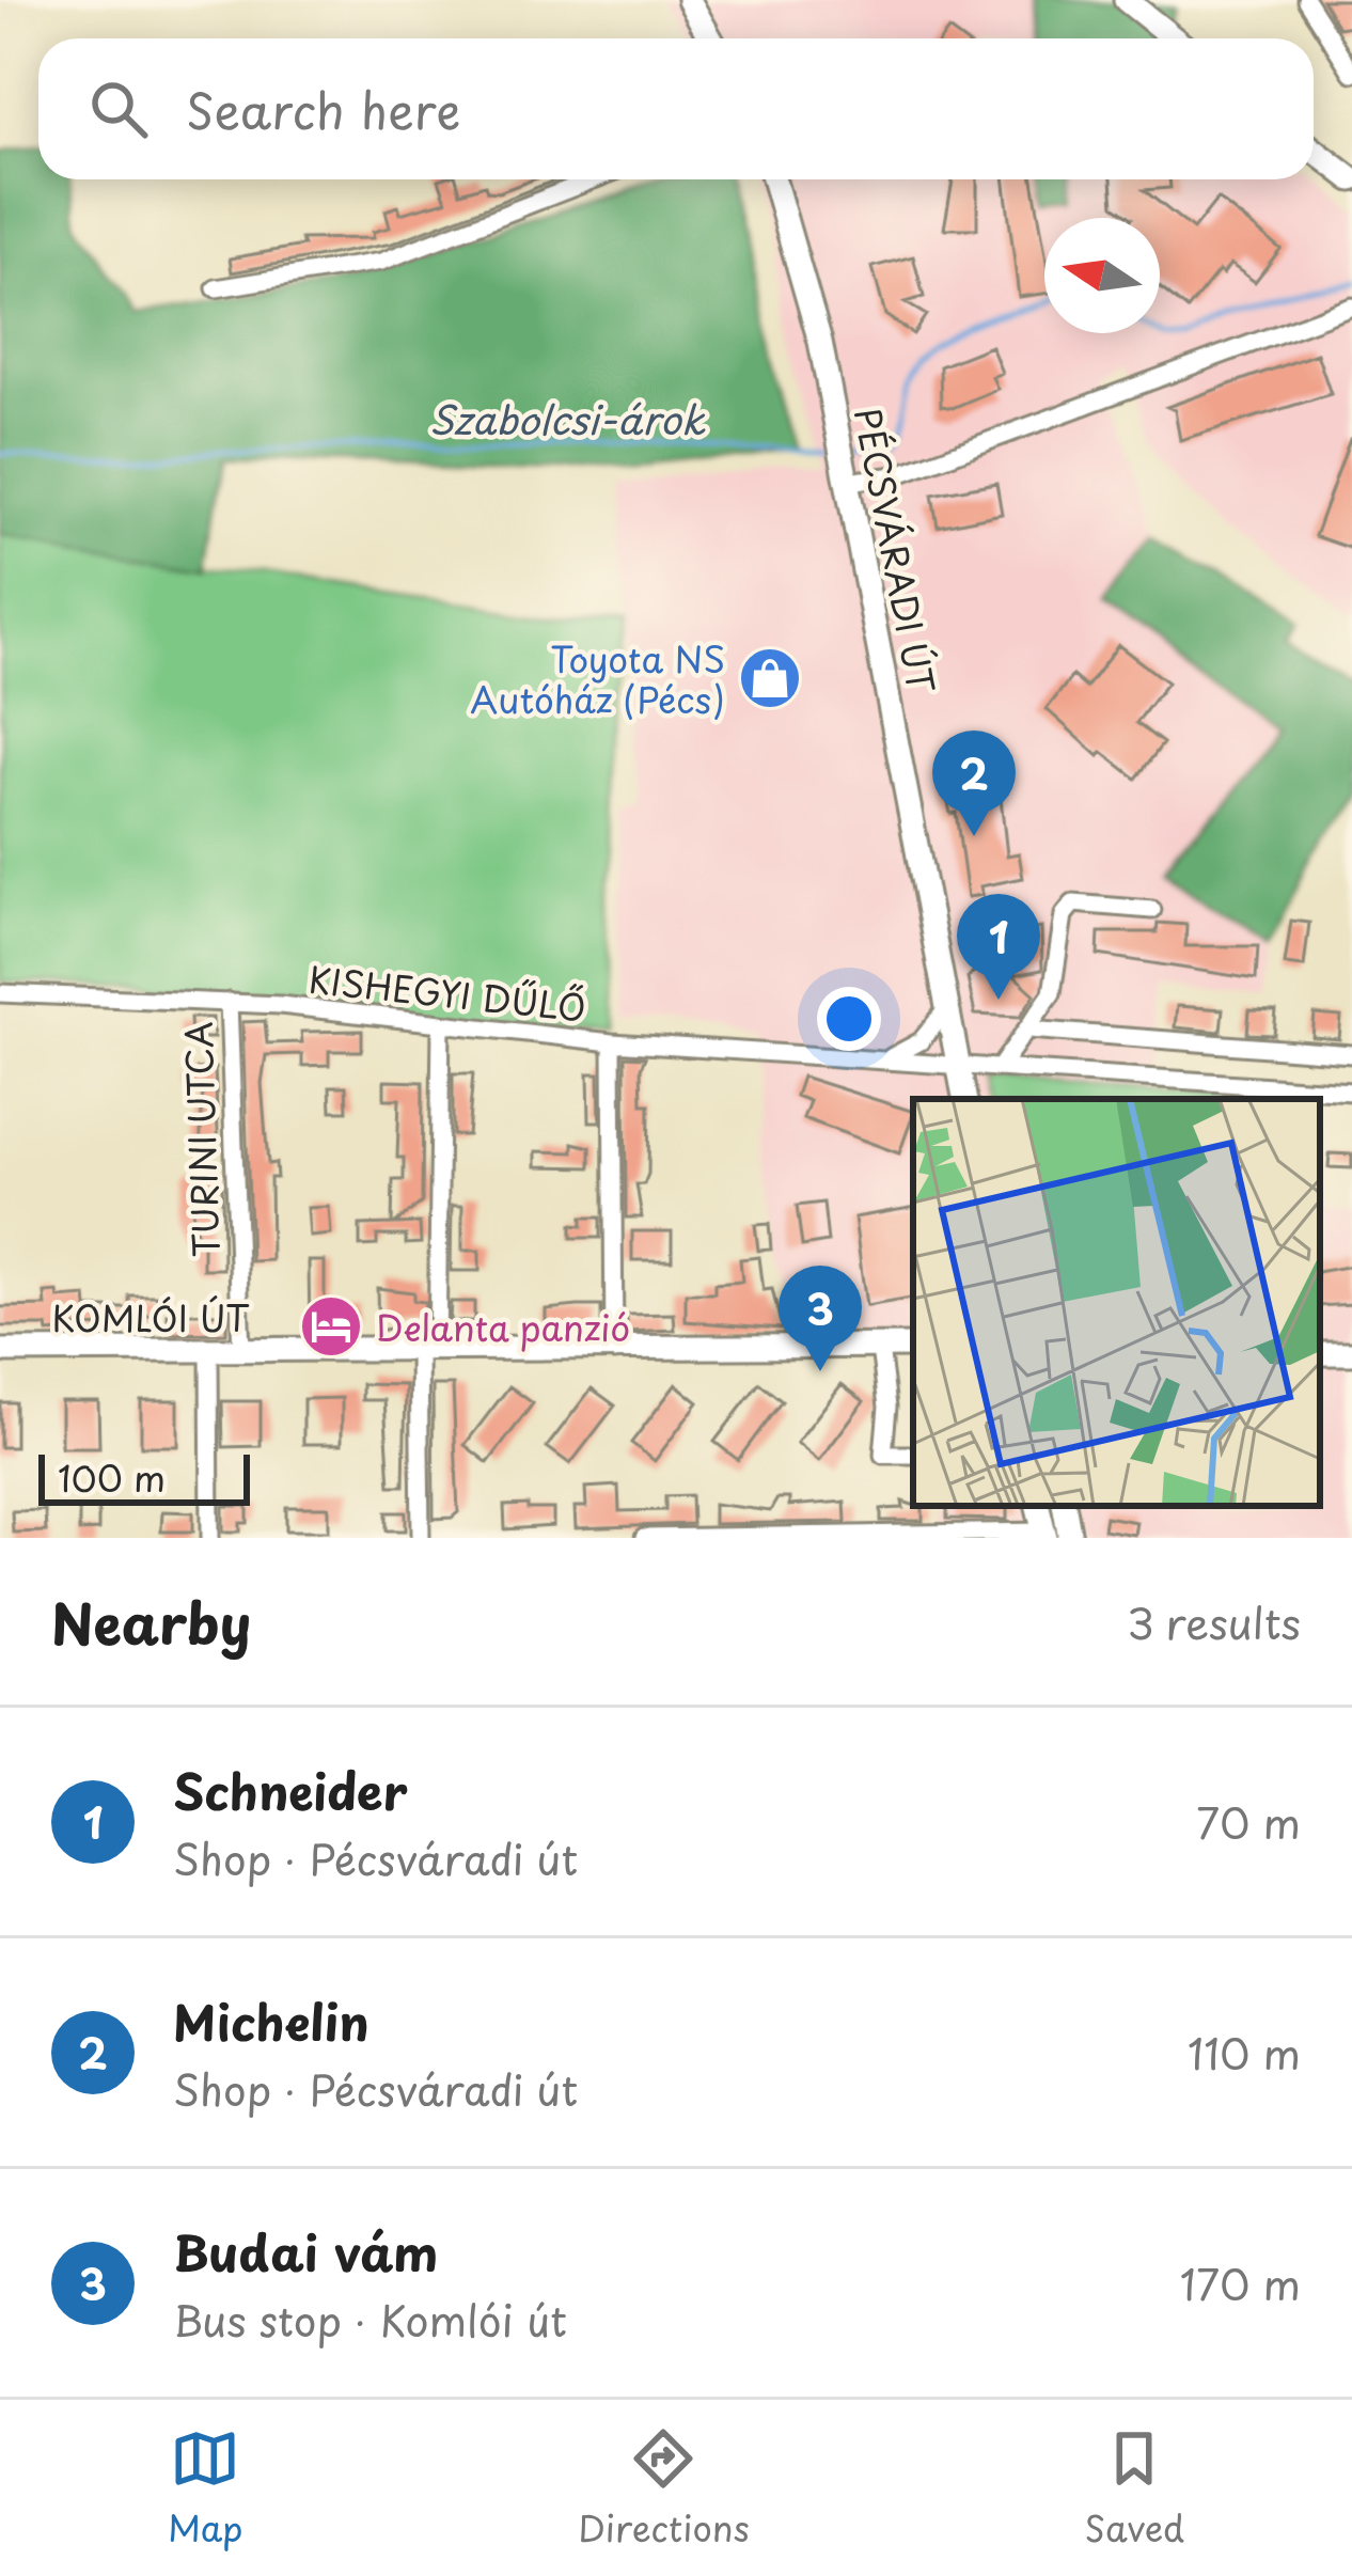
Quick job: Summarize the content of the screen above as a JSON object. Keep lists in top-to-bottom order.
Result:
{
  "streets": {
    "main road": ["PÉCSVÁRADI ÚT", "KOMLÓI ÚT"],
    "street": ["KISHEGYI DŰLŐ", "TURINI UTCA"]
  },
  "crossings": [
    ["PÉCSVÁRADI ÚT", "KISHEGYI DŰLŐ"],
    ["KISHEGYI DŰLŐ", "TURINI UTCA"],
    ["TURINI UTCA", "KOMLÓI ÚT"]
  ],
  "water": ["Szabolcsi-árok"],
  "places": {
    "shop": ["Toyota NS Autóház (Pécs)"],
    "hotel": ["Delanta panzió"]
  },
  "scale_bar": "100 m",
  "north": "left",
  "page": {
    "search": "Search here",
    "pins": ["2", "1", "3"],
    "scale": "100 m",
    "heading": ["Nearby", "3 results"],
    "list": [
      {
        "mark": "1",
        "name": "Schneider",
        "note": "Shop · Pécsváradi út",
        "value": "70 m"
      },
      {
        "mark": "2",
        "name": "Michelin",
        "note": "Shop · Pécsváradi út",
        "value": "110 m"
      },
      {
        "mark": "3",
        "name": "Budai vám",
        "note": "Bus stop · Komlói út",
        "value": "170 m"
      }
    ],
    "nav": ["Map", "Directions", "Saved"]
  }
}
